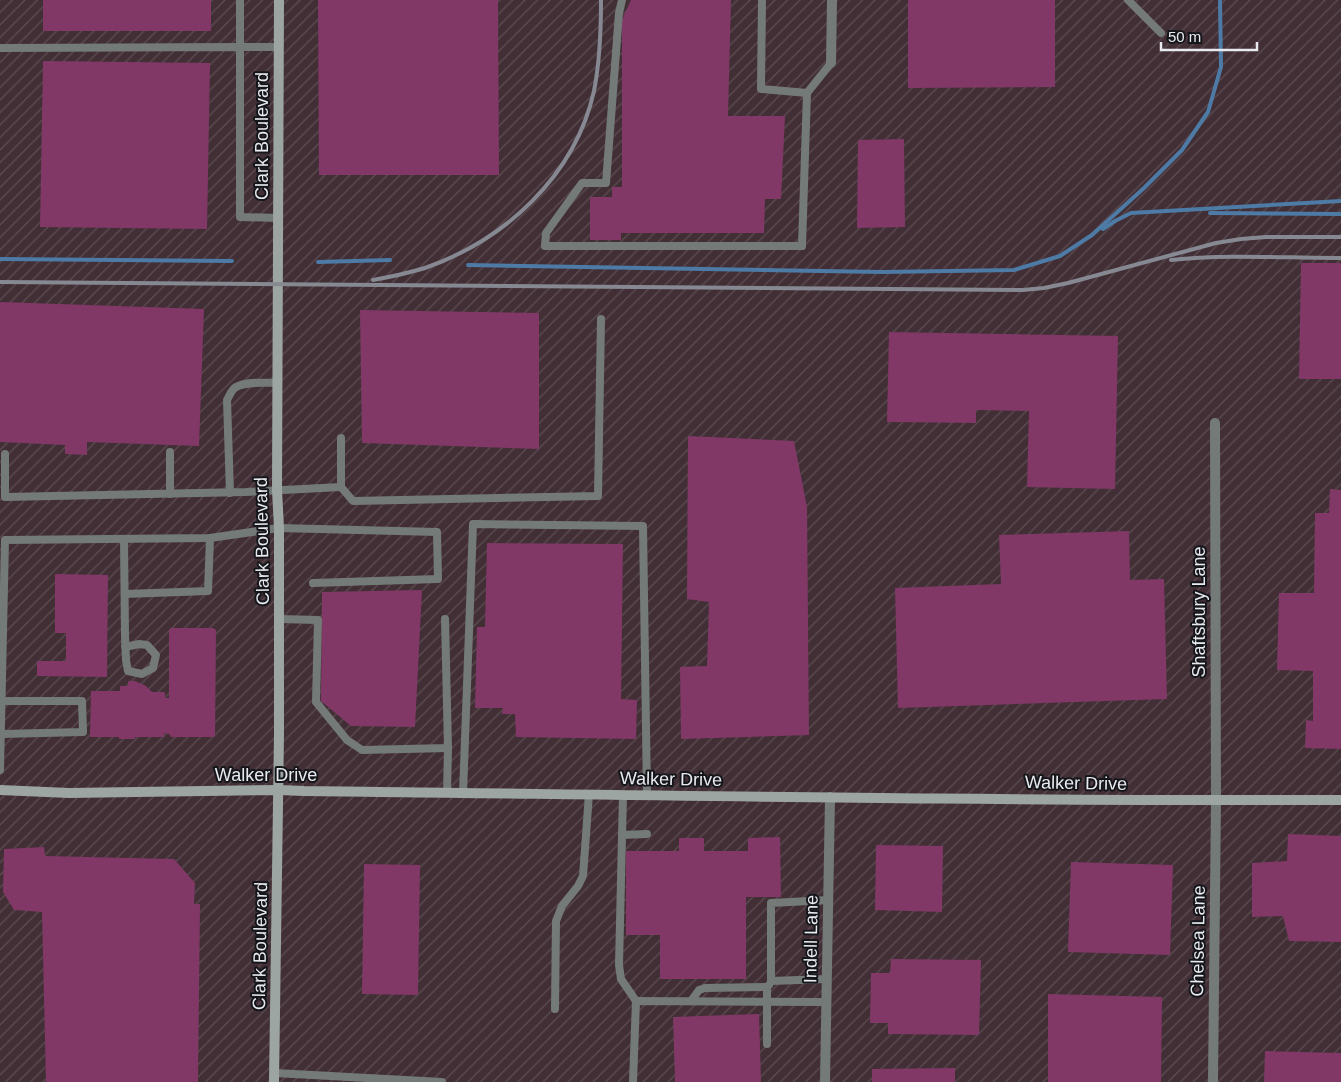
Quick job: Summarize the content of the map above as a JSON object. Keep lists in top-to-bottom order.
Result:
{
  "streets": {
    "street": [
      "Clark Boulevard",
      "Shaftsbury Lane",
      "Walker Drive",
      "Indell Lane",
      "Chelsea Lane"
    ]
  },
  "crossings": [
    ["Clark Boulevard", "Walker Drive"],
    ["Shaftsbury Lane", "Walker Drive"],
    ["Shaftsbury Lane", "Chelsea Lane"],
    ["Walker Drive", "Indell Lane"],
    ["Walker Drive", "Chelsea Lane"]
  ],
  "scale_bar": "50 m"
}
